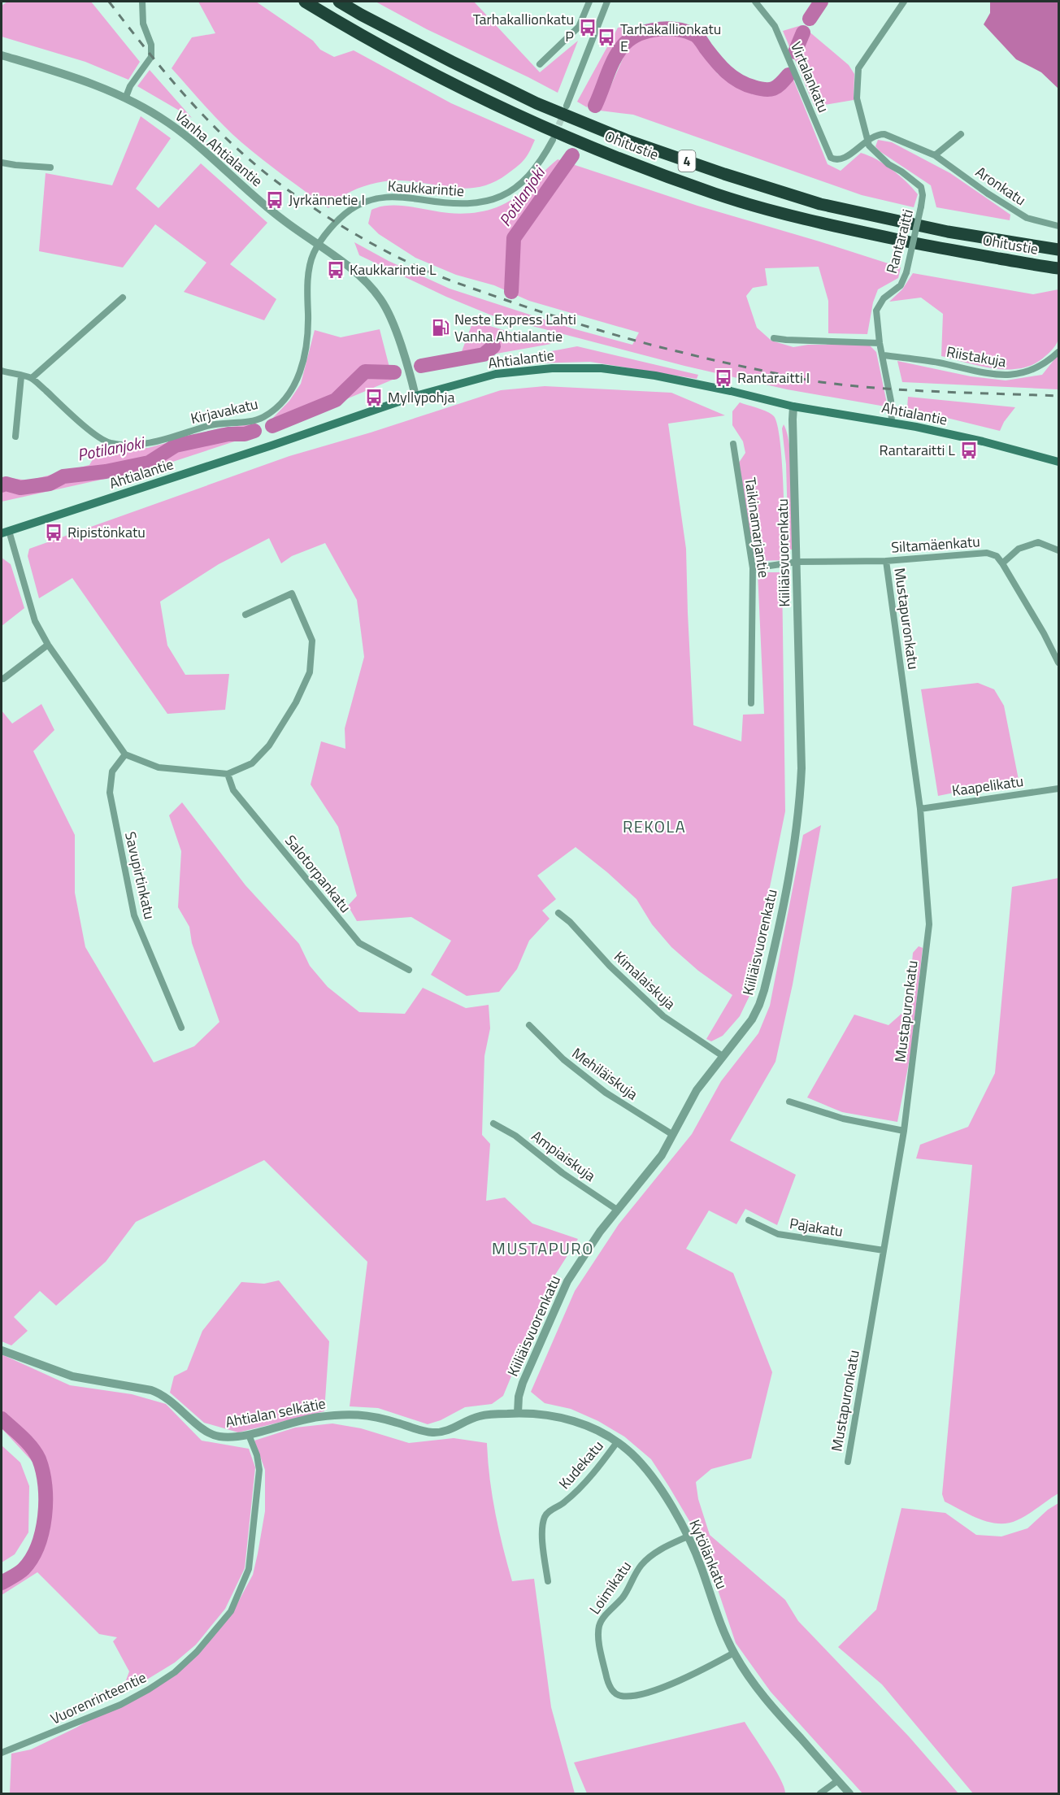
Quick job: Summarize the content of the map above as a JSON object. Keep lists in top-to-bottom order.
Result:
{
  "streets": {
    "highway": ["Ohitustie", "4"],
    "main road": ["Ahtialantie"],
    "street": [
      "Virtalankatu",
      "Vanha Ahtialantie",
      "Aronkatu",
      "Kaukkarintie",
      "Rantaraitti",
      "Riistakuja",
      "Kirjavakatu",
      "Taikinamarjantie",
      "Siltamäenkatu",
      "Kiiliäisvuorenkatu",
      "Mustapuronkatu",
      "Kaapelikatu",
      "Salotorpankatu",
      "Savupirtinkatu",
      "Kimalaiskuja",
      "Mehiläiskuja",
      "Ampiaiskuja",
      "Pajakatu",
      "Ahtialan selkätie",
      "Kudekatu",
      "Kytölänkatu",
      "Loimikatu",
      "Vuorenrinteentie"
    ]
  },
  "crossings": [
    ["Virtalankatu", "Aronkatu"],
    ["Virtalankatu", "Rantaraitti"],
    ["Vanha Ahtialantie", "Kaukkarintie"],
    ["Vanha Ahtialantie", "Ahtialantie"],
    ["Vanha Ahtialantie", "Kirjavakatu"],
    ["Aronkatu", "Rantaraitti"],
    ["Kaukkarintie", "Kirjavakatu"],
    ["Rantaraitti", "Riistakuja"],
    ["Rantaraitti", "Ahtialantie"],
    ["Ahtialantie", "Kiiliäisvuorenkatu"],
    ["Taikinamarjantie", "Siltamäenkatu"],
    ["Siltamäenkatu", "Kiiliäisvuorenkatu"],
    ["Siltamäenkatu", "Mustapuronkatu"],
    ["Kiiliäisvuorenkatu", "Kimalaiskuja"],
    ["Kiiliäisvuorenkatu", "Mehiläiskuja"],
    ["Kiiliäisvuorenkatu", "Ampiaiskuja"],
    ["Kiiliäisvuorenkatu", "Kytölänkatu"],
    ["Mustapuronkatu", "Kaapelikatu"],
    ["Mustapuronkatu", "Pajakatu"],
    ["Ahtialan selkätie", "Kytölänkatu"],
    ["Ahtialan selkätie", "Vuorenrinteentie"],
    ["Kudekatu", "Kytölänkatu"],
    ["Kytölänkatu", "Loimikatu"]
  ],
  "districts": ["REKOLA", "MUSTAPURO"],
  "water": ["Potilanjoki"],
  "places": {
    "bus stop": [
      "Tarhakallionkatu P",
      "Tarhakallionkatu E",
      "Jyrkännetie I",
      "Kaukkarintie L",
      "Rantaraitti I",
      "Myllypohja",
      "Rantaraitti L",
      "Ripistönkatu"
    ],
    "fuel station": ["Neste Express Lahti Vanha Ahtialantie"]
  }
}
